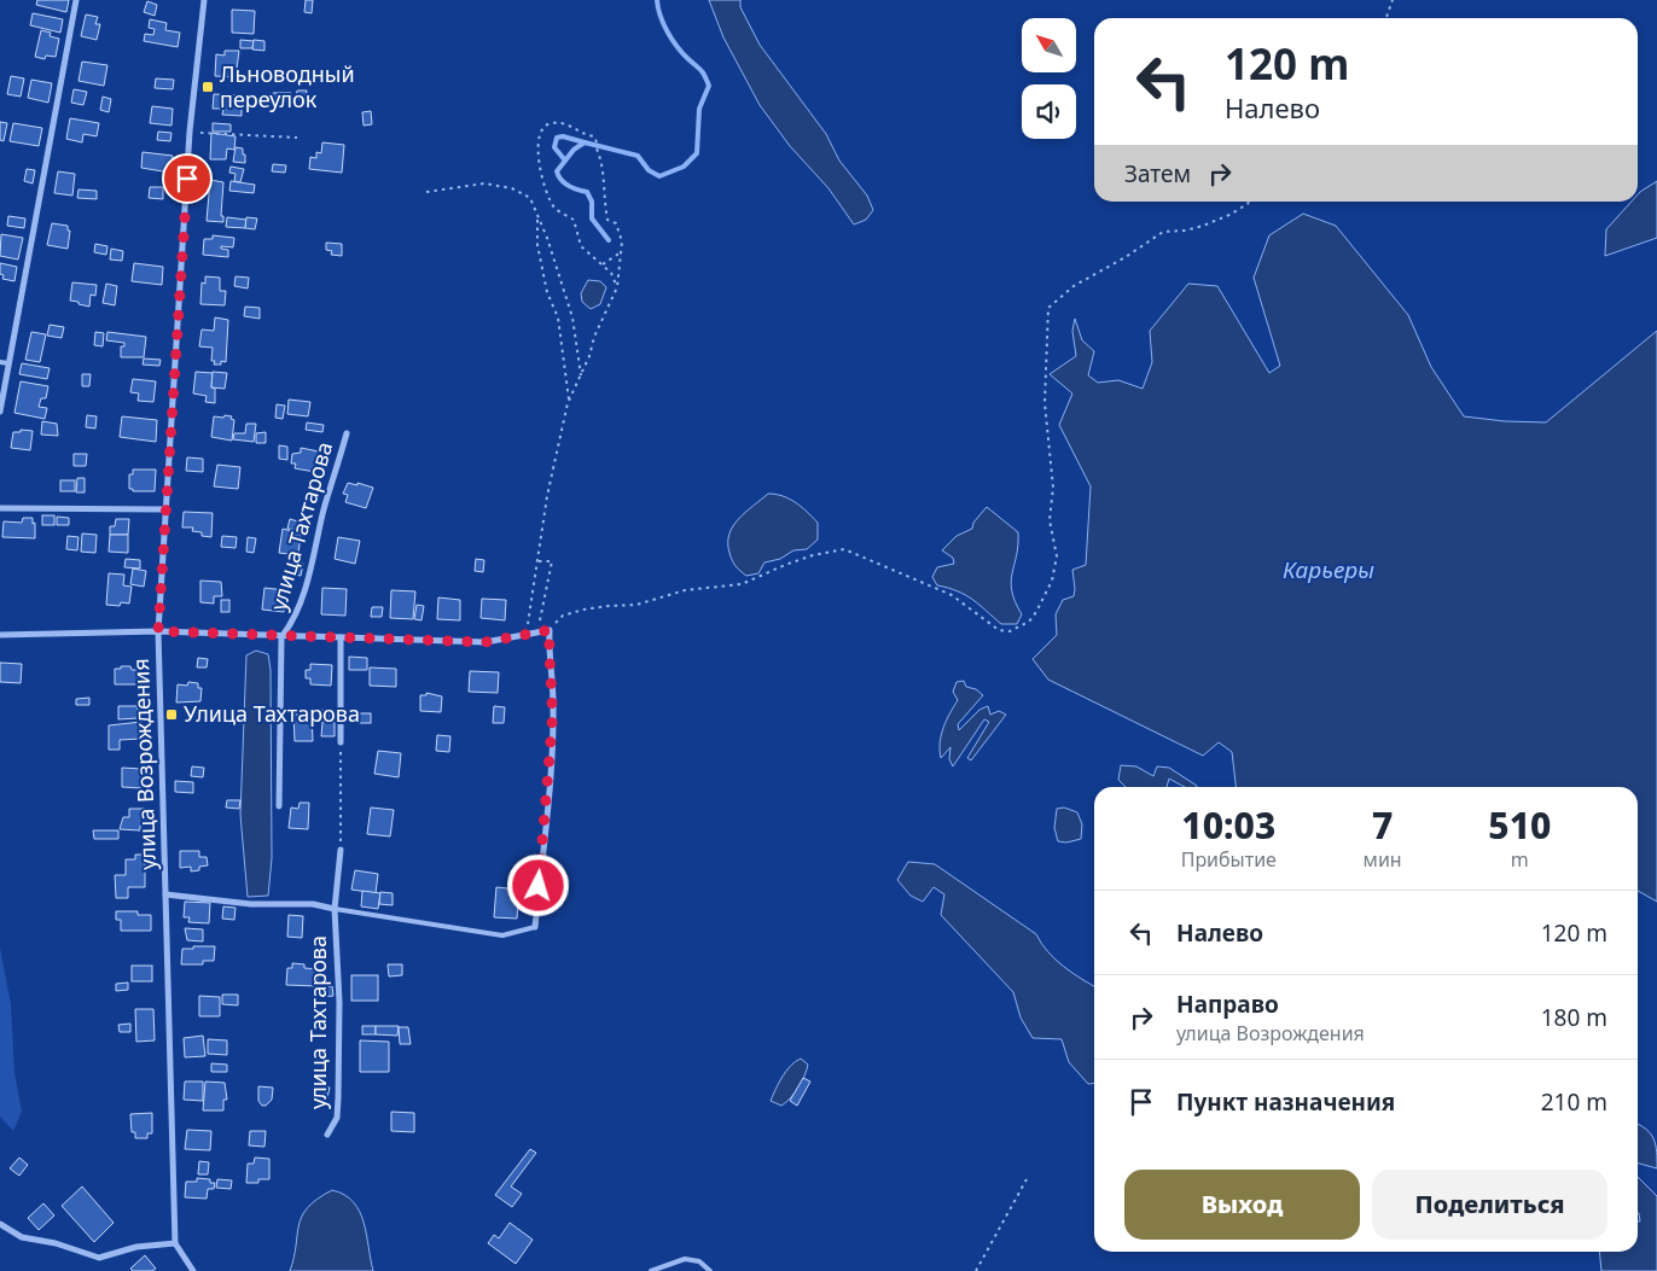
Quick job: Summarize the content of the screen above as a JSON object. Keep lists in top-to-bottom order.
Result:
{
  "streets": {
    "street": ["улица Тахтарова", "улица Возрождения"]
  },
  "crossings": [
    ["улица Тахтарова", "улица Возрождения"]
  ],
  "water": ["Карьеры"],
  "places": {
    "transit": ["Льноводный переулок", "Улица Тахтарова"]
  },
  "north": "top left",
  "page": {
    "turn": ["120 m", "Налево"],
    "then": "Затем",
    "eta": [
      "10:03",
      "Прибытие",
      "7",
      "мин",
      "510",
      "m"
    ],
    "list": [
      {
        "name": "Налево",
        "value": "120 m"
      },
      {
        "name": "Направо",
        "note": "улица Возрождения",
        "value": "180 m"
      },
      {
        "name": "Пункт назначения",
        "value": "210 m"
      }
    ],
    "buttons": ["Выход", "Поделиться"]
  }
}
